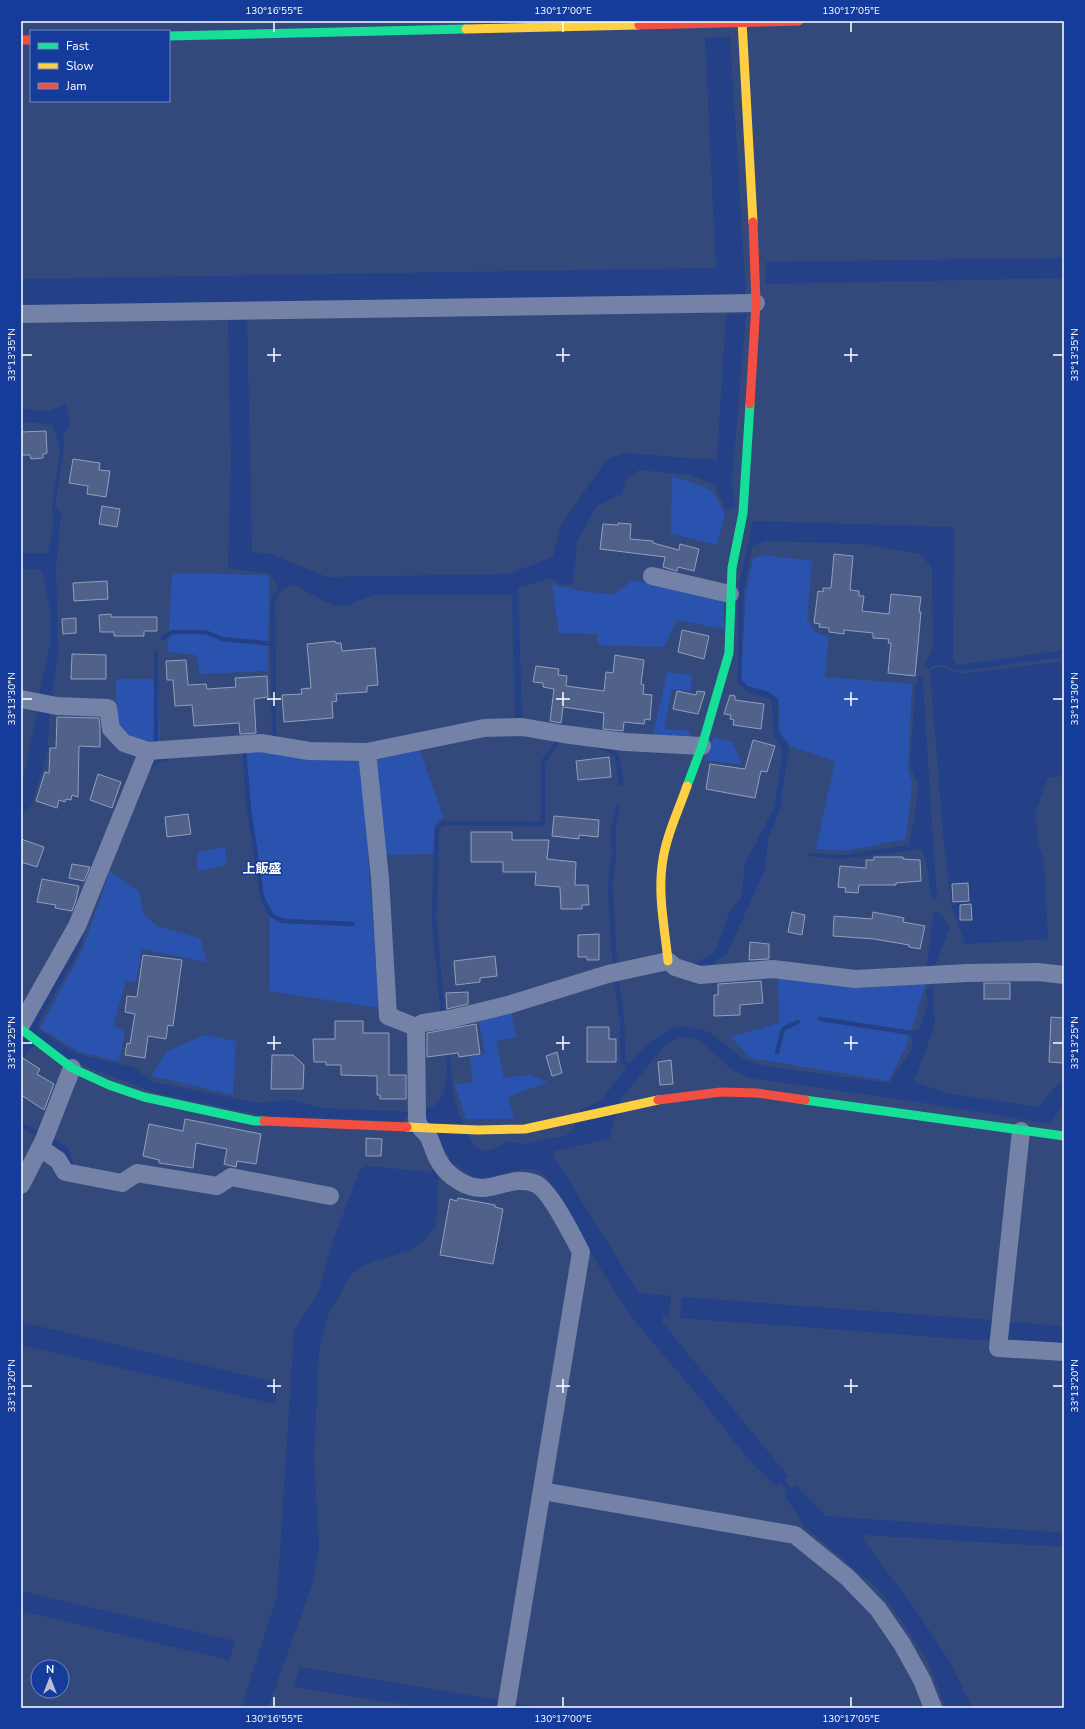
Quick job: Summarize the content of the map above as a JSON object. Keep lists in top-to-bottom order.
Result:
{
  "districts": ["上飯盛"],
  "legend": ["Fast", "Slow", "Jam"],
  "north": "top",
  "coordinates": [
    "130°16'55\"E",
    "130°17'00\"E",
    "130°17'05\"E",
    "33°13'35\"N",
    "33°13'30\"N",
    "33°13'25\"N",
    "33°13'20\"N"
  ]
}
